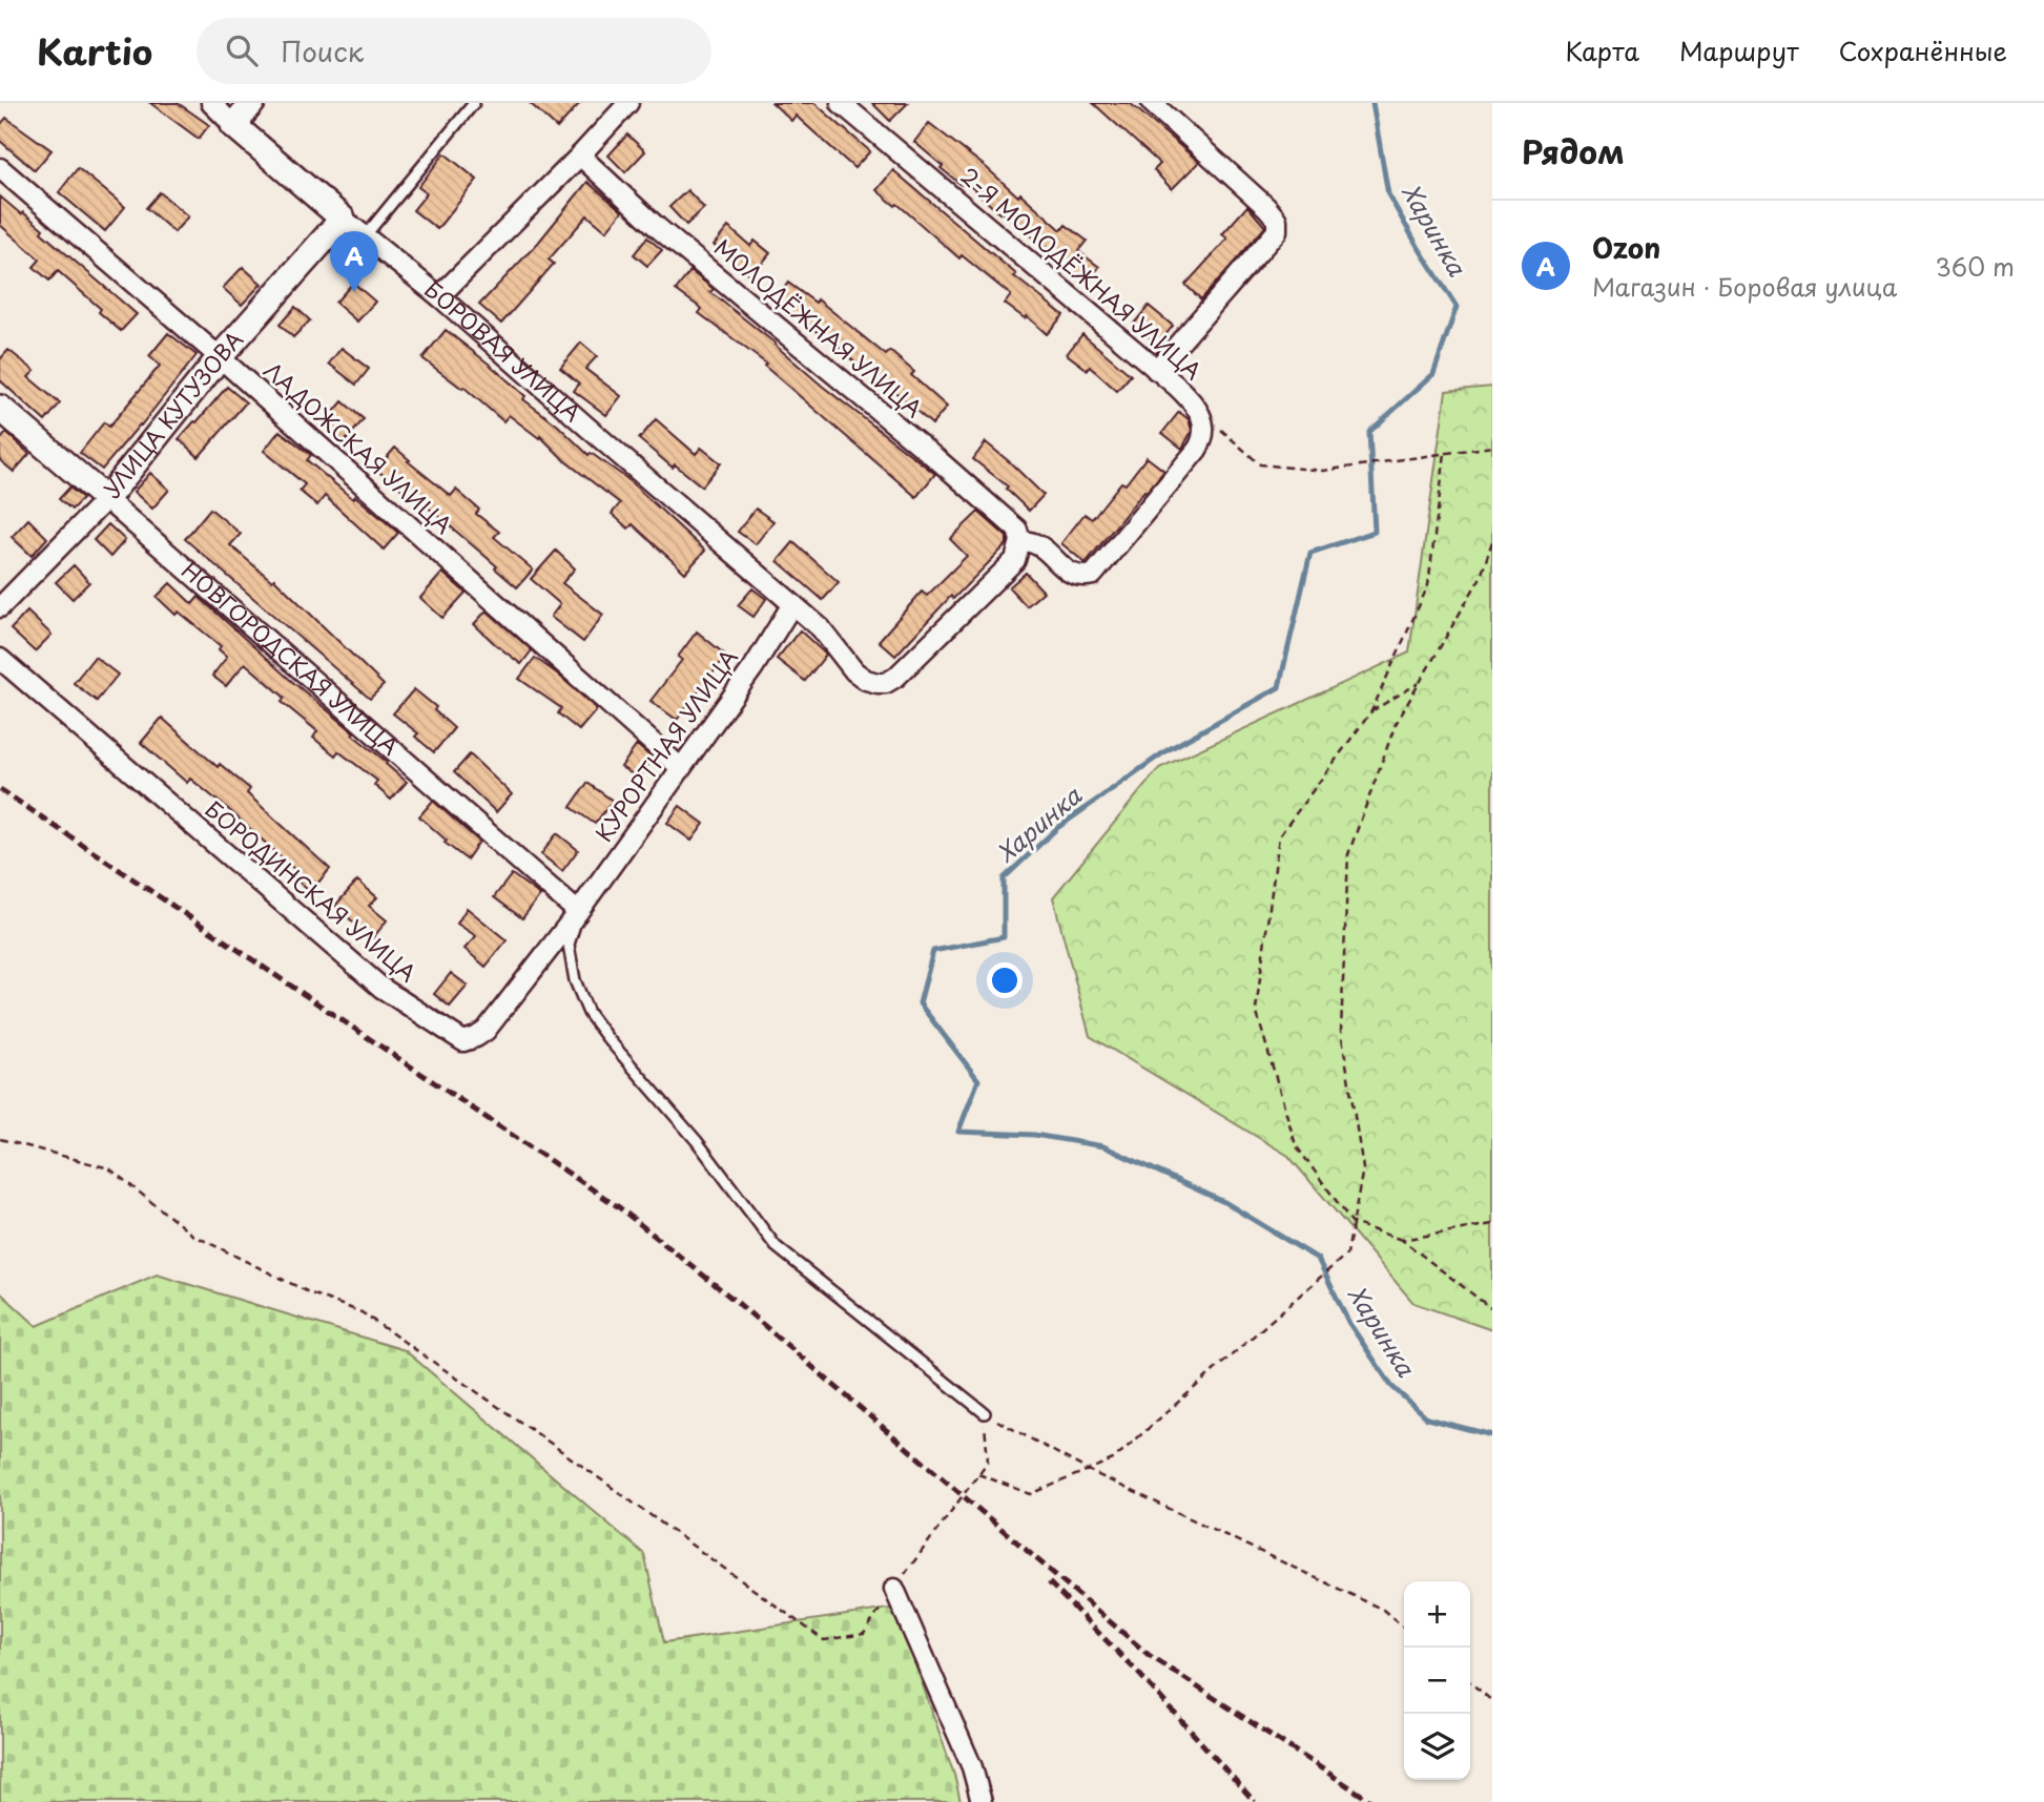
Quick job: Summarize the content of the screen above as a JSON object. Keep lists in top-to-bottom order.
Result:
{
  "streets": {
    "street": [
      "2-Я МОЛОДЁЖНАЯ УЛИЦА",
      "МОЛОДЁЖНАЯ УЛИЦА",
      "БОРОВАЯ УЛИЦА",
      "УЛИЦА КУТУЗОВА",
      "ЛАДОЖСКАЯ УЛИЦА",
      "НОВГОРОДСКАЯ УЛИЦА",
      "КУРОРТНАЯ УЛИЦА",
      "БОРОДИНСКАЯ УЛИЦА"
    ]
  },
  "crossings": [
    ["МОЛОДЁЖНАЯ УЛИЦА", "БОРОВАЯ УЛИЦА"],
    ["БОРОВАЯ УЛИЦА", "УЛИЦА КУТУЗОВА"],
    ["БОРОВАЯ УЛИЦА", "КУРОРТНАЯ УЛИЦА"],
    ["УЛИЦА КУТУЗОВА", "ЛАДОЖСКАЯ УЛИЦА"],
    ["УЛИЦА КУТУЗОВА", "НОВГОРОДСКАЯ УЛИЦА"],
    ["ЛАДОЖСКАЯ УЛИЦА", "КУРОРТНАЯ УЛИЦА"],
    ["НОВГОРОДСКАЯ УЛИЦА", "КУРОРТНАЯ УЛИЦА"],
    ["НОВГОРОДСКАЯ УЛИЦА", "БОРОДИНСКАЯ УЛИЦА"],
    ["КУРОРТНАЯ УЛИЦА", "БОРОДИНСКАЯ УЛИЦА"]
  ],
  "water": ["Харинка"],
  "page": {
    "header": "Kartio",
    "search": "Поиск",
    "nav": ["Карта", "Маршрут", "Сохранённые"],
    "heading": "Рядом",
    "list": [
      {
        "mark": "A",
        "name": "Ozon",
        "note": "Магазин · Боровая улица",
        "value": "360 m"
      }
    ],
    "pins": "A",
    "map_buttons": ["+", "−"]
  }
}
